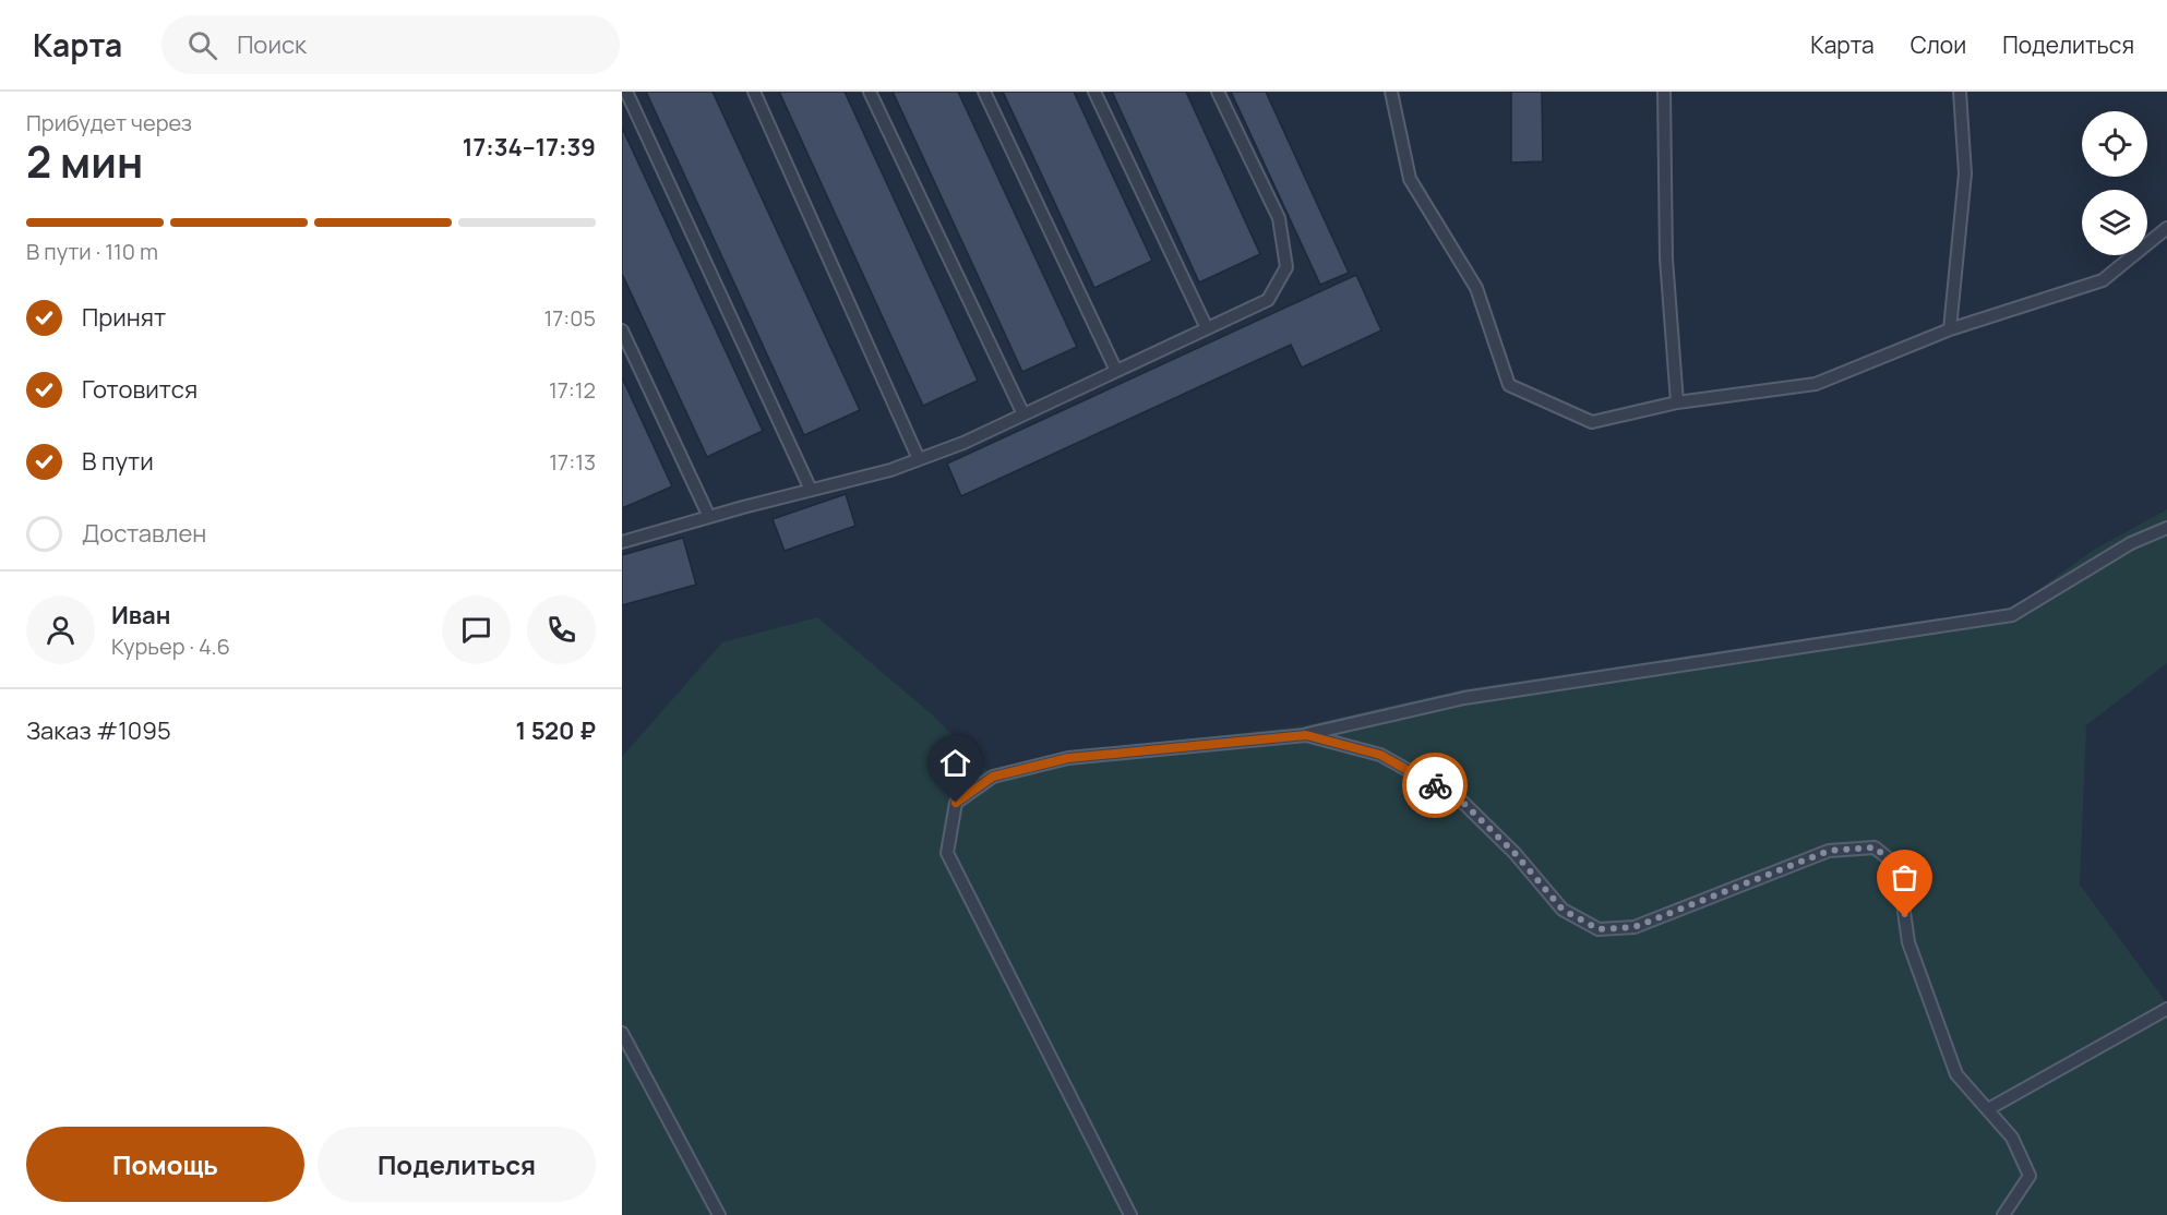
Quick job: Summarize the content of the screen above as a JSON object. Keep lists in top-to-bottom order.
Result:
{
  "page": {
    "header": "Карта",
    "search": "Поиск",
    "nav": ["Карта", "Слои", "Поделиться"],
    "heading": ["2 мин", "Прибудет через", "17:34–17:39"],
    "panel": [
      "Иван",
      "Курьер · 4.6",
      "Заказ #1095",
      "1 520 ₽"
    ],
    "bar": "В пути · 110 m",
    "list": [
      ["Принят", "17:05"],
      ["Готовится", "17:12"],
      ["В пути", "17:13"],
      "Доставлен"
    ],
    "buttons": ["Помощь", "Поделиться"]
  }
}
